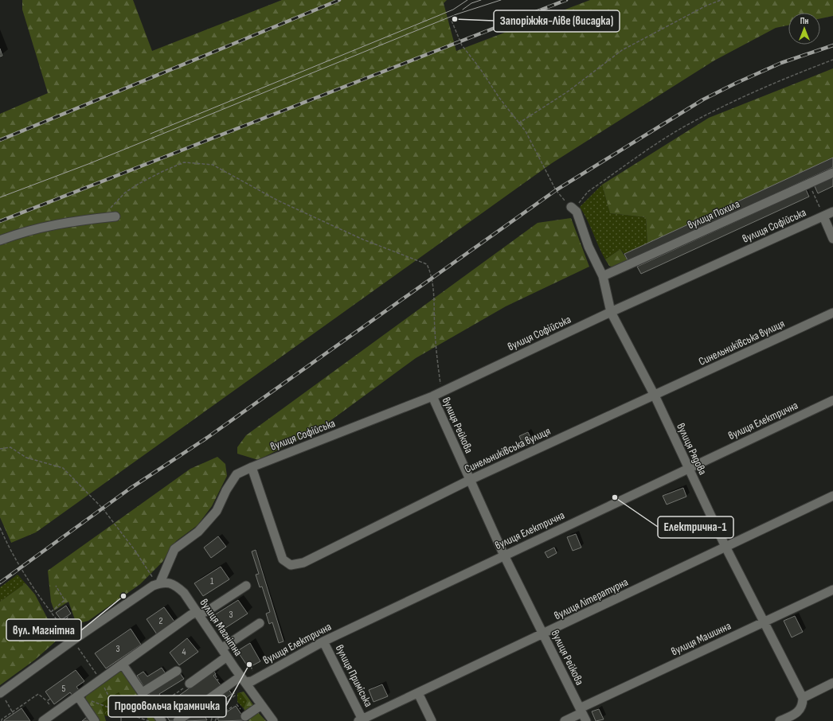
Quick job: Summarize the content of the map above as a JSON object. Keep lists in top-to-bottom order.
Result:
{
  "streets": {
    "street": [
      "вулиця Похила",
      "вулиця Софійська",
      "Синельниківська вулиця",
      "вулиця Електрична",
      "вулиця Рейкова",
      "вулиця Рядова",
      "вулиця Літературна",
      "вулиця Магнітна",
      "вулиця Машинна",
      "вулиця Приміська"
    ]
  },
  "crossings": [
    ["вулиця Похила", "вулиця Рядова"],
    ["вулиця Софійська", "Синельниківська вулиця"],
    ["вулиця Софійська", "вулиця Рейкова"],
    ["вулиця Софійська", "вулиця Рядова"],
    ["вулиця Софійська", "вулиця Магнітна"],
    ["Синельниківська вулиця", "вулиця Рейкова"],
    ["Синельниківська вулиця", "вулиця Рядова"],
    ["вулиця Електрична", "вулиця Рейкова"],
    ["вулиця Електрична", "вулиця Рядова"],
    ["вулиця Електрична", "вулиця Магнітна"],
    ["вулиця Електрична", "вулиця Приміська"],
    ["вулиця Рейкова", "вулиця Літературна"],
    ["вулиця Рейкова", "вулиця Машинна"],
    ["вулиця Рядова", "вулиця Літературна"],
    ["вулиця Рядова", "вулиця Машинна"],
    ["вулиця Літературна", "вулиця Приміська"]
  ],
  "places": [
    "Запоріжжя-Ліве (висадка)",
    "Електрична-1",
    "вул. Магнітна",
    "Продовольча крамничка"
  ],
  "house_numbers": [
    "1",
    "3",
    "2",
    "3",
    "4",
    "5"
  ],
  "north": "top"
}
